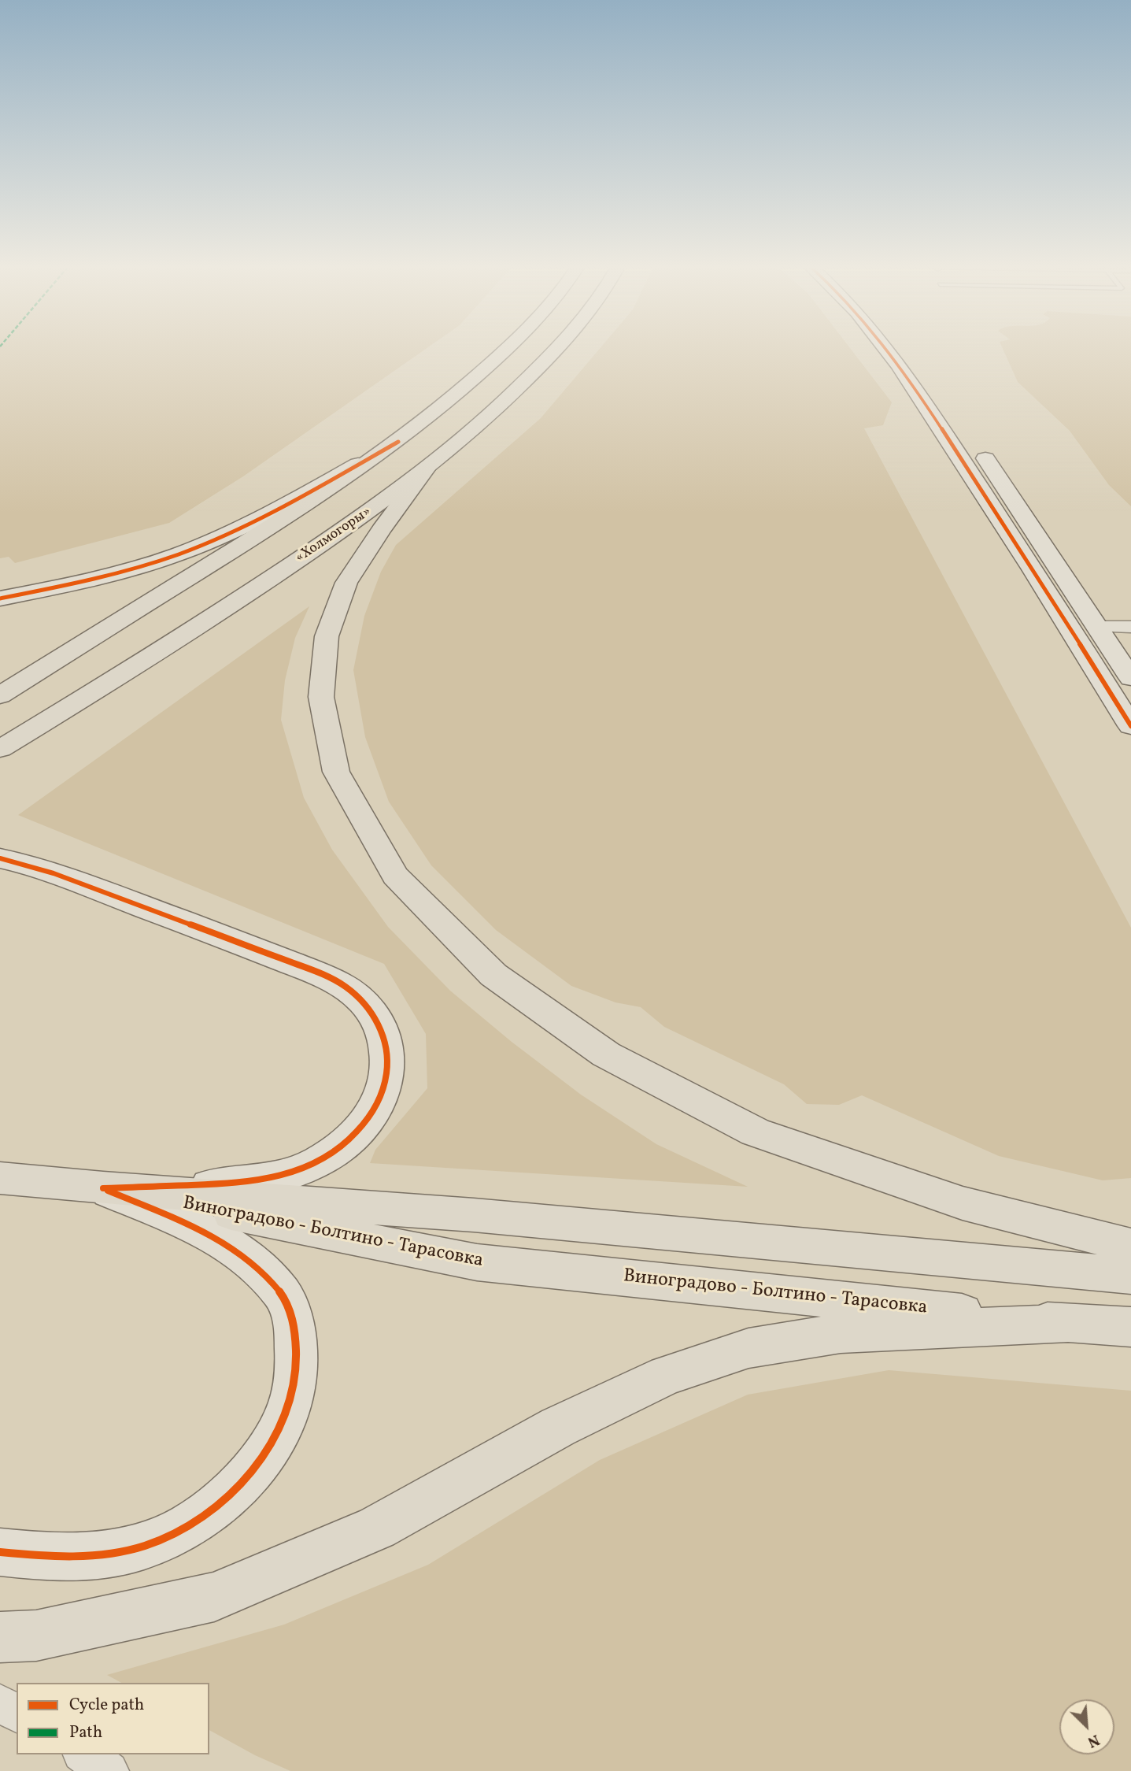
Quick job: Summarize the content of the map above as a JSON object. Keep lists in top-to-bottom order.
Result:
{
  "streets": {
    "main road": ["«Холмогоры»", "Виноградово - Болтино - Тарасовка"]
  },
  "legend": ["Cycle path", "Path"],
  "north": "bottom right"
}
